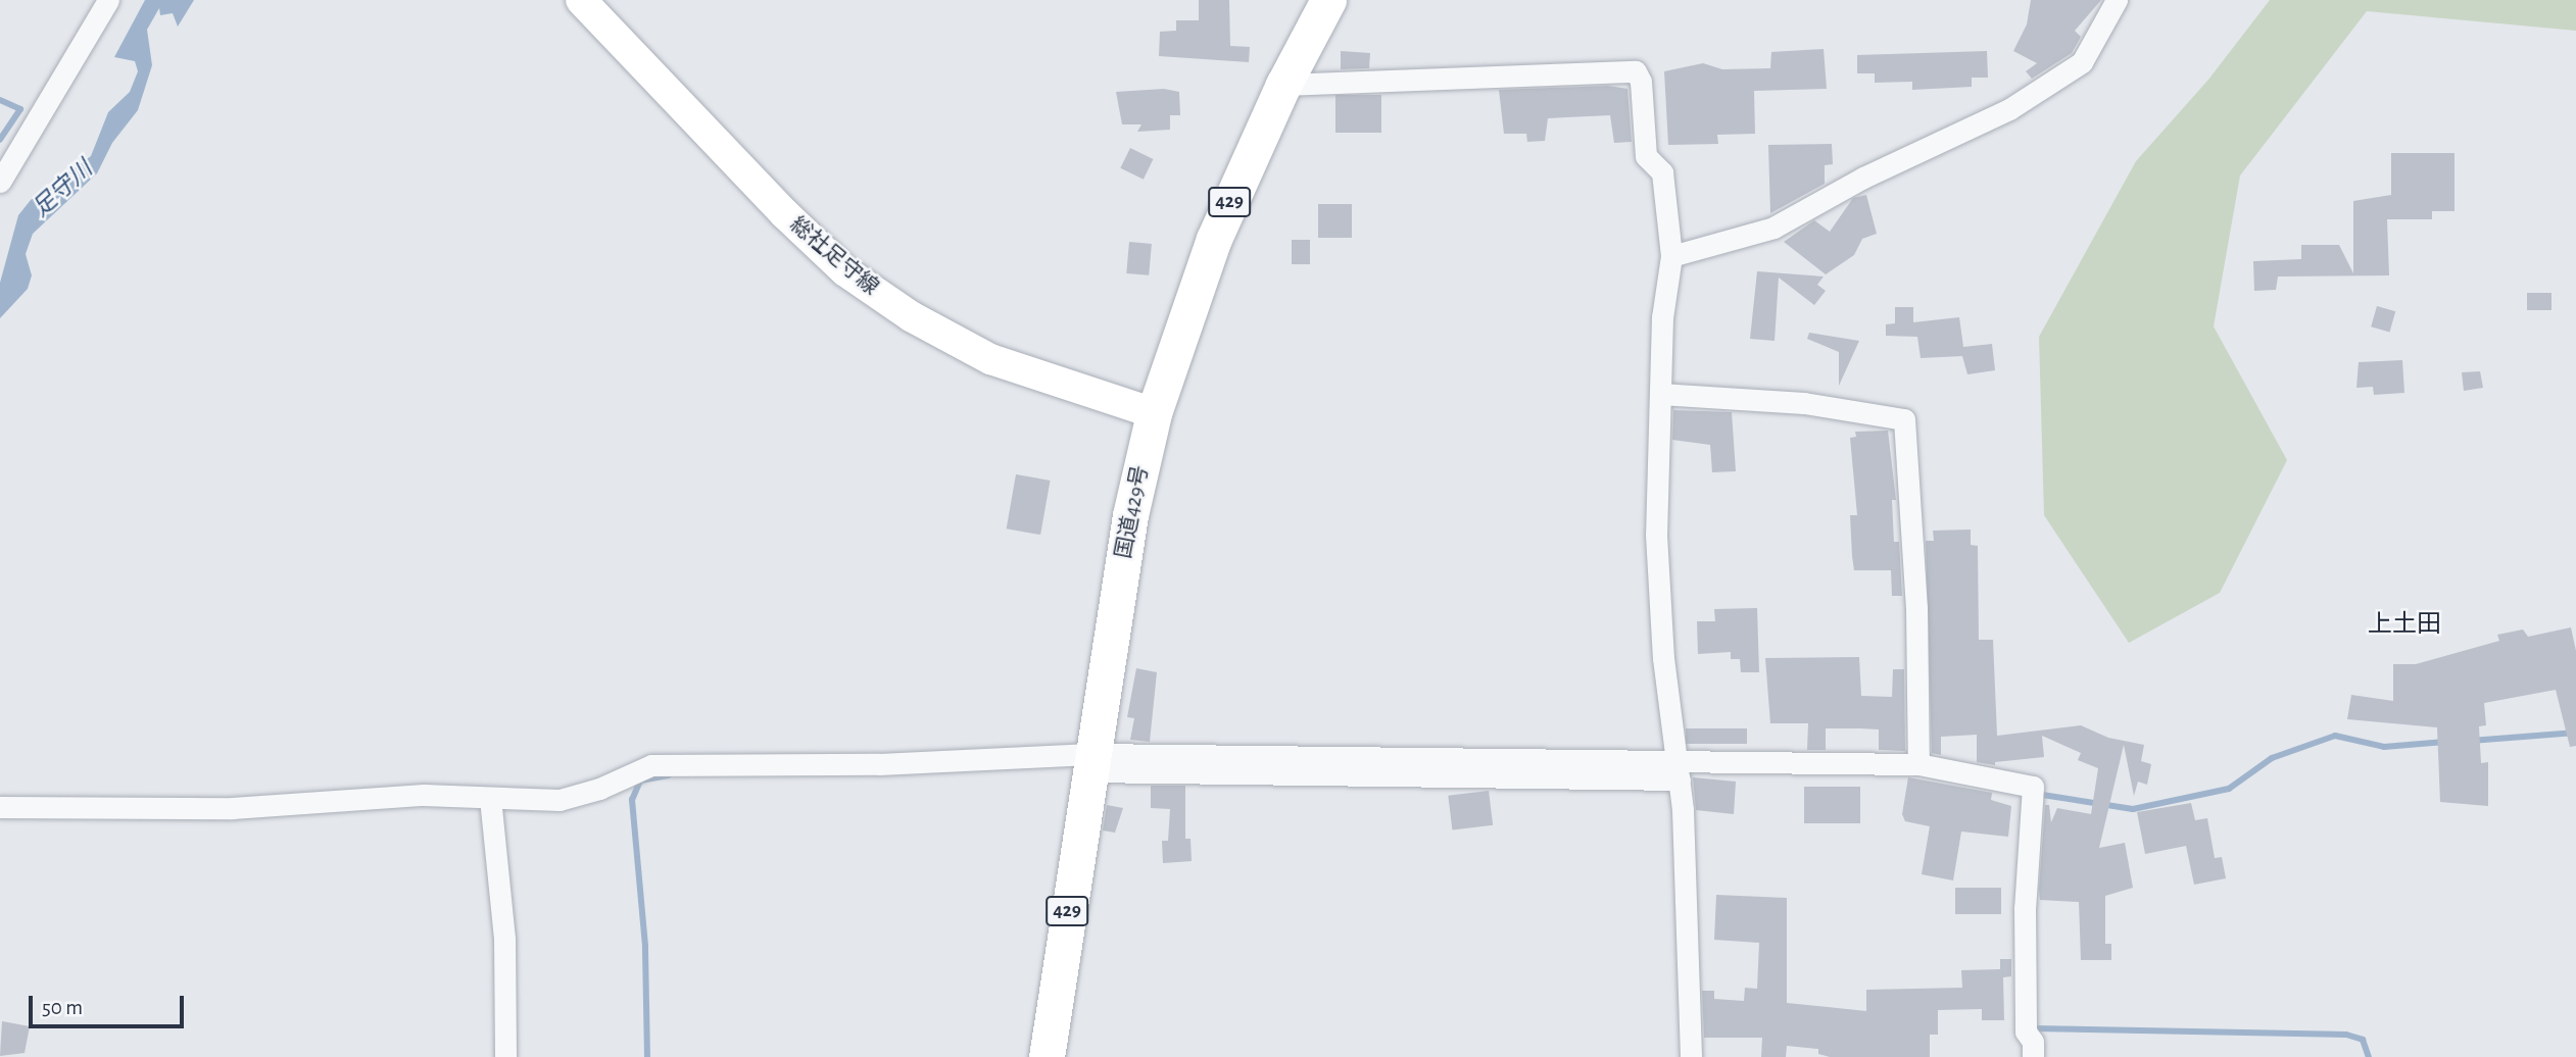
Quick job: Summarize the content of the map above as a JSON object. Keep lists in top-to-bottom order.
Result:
{
  "streets": {
    "highway": ["429", "国道429号"],
    "main road": ["総社足守線"]
  },
  "crossings": [
    ["総社足守線", "国道429号"]
  ],
  "districts": ["上土田"],
  "water": ["足守川"],
  "scale_bar": "50 m"
}
